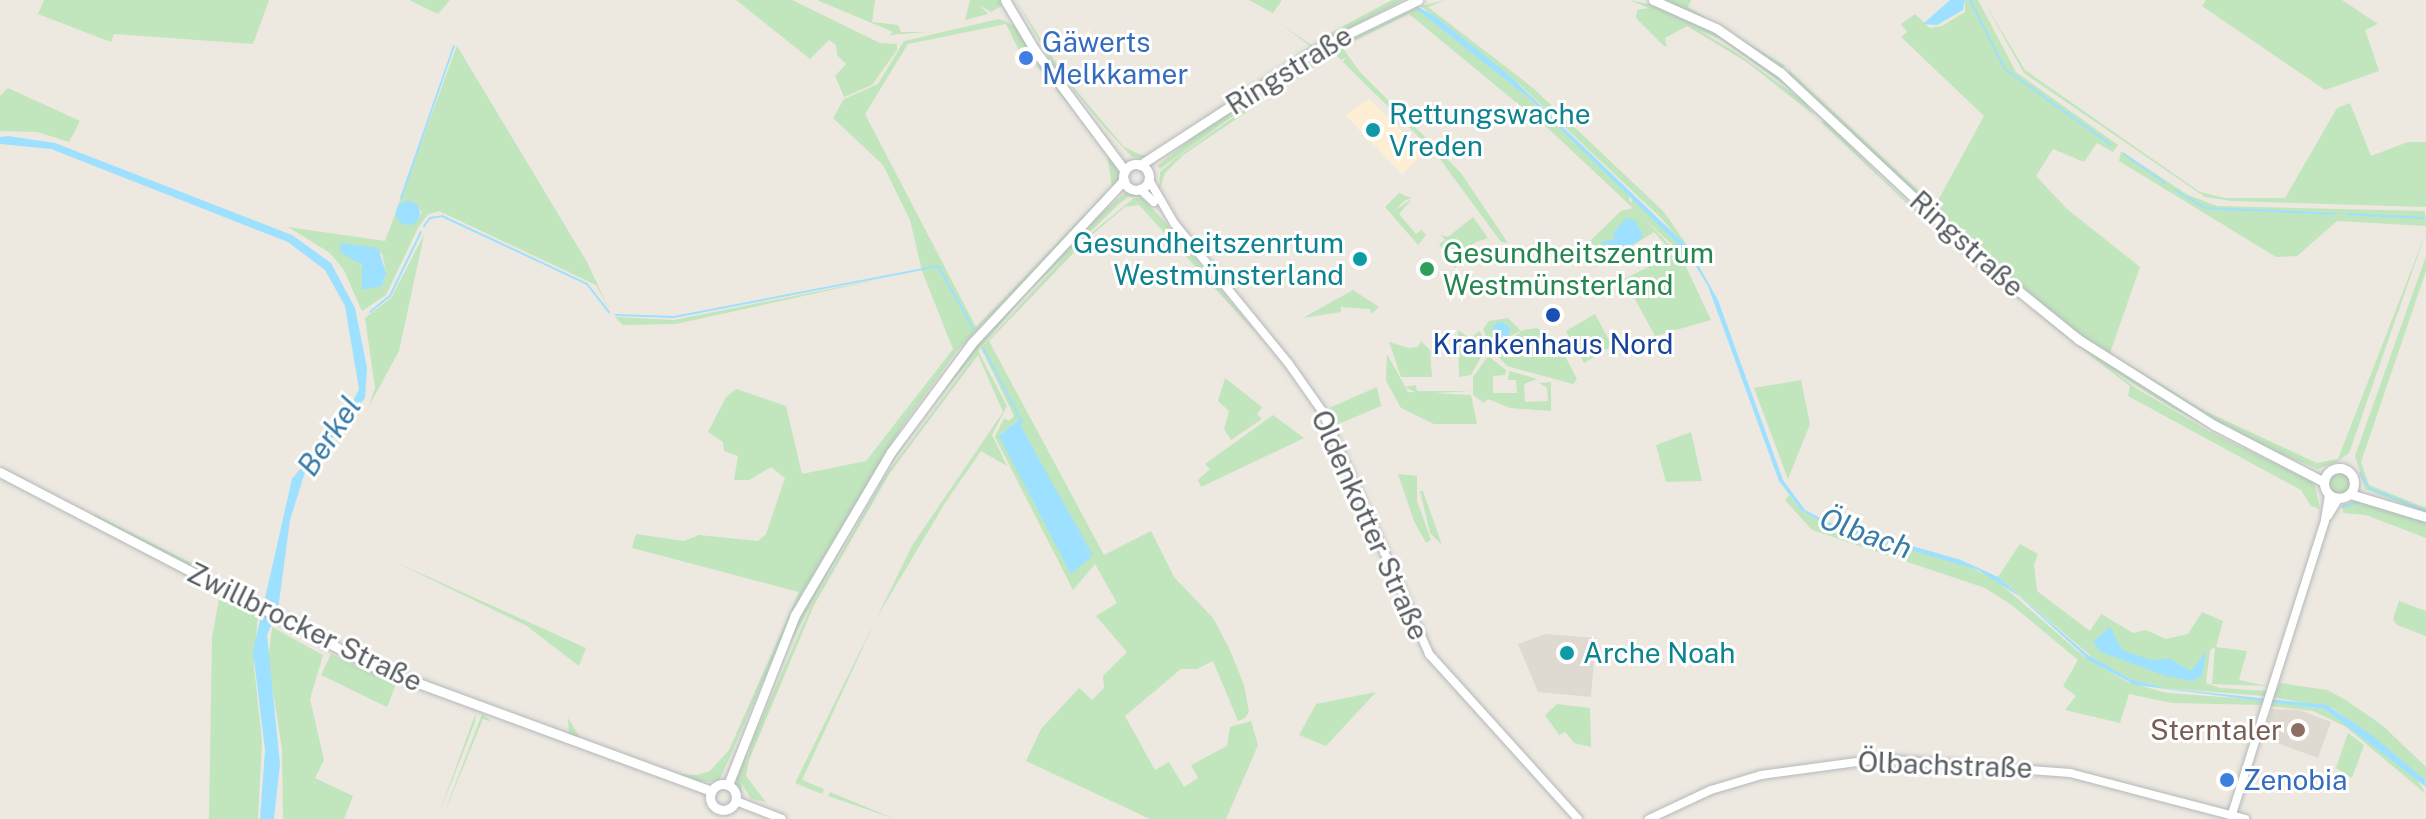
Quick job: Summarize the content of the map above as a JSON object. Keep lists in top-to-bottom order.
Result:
{
  "streets": {
    "main road": ["Ringstraße", "Zwillbrocker Straße"],
    "street": ["Oldenkotter Straße", "Ölbachstraße"]
  },
  "crossings": [
    ["Ringstraße", "Zwillbrocker Straße"]
  ],
  "water": ["Berkel", "Ölbach"],
  "places": [
    "Gäwerts Melkkamer",
    "Rettungswache Vreden",
    "Gesundheitszenrtum Westmünsterland",
    "Gesundheitszentrum Westmünsterland",
    "Krankenhaus Nord",
    "Arche Noah",
    "Sterntaler",
    "Zenobia"
  ]
}
